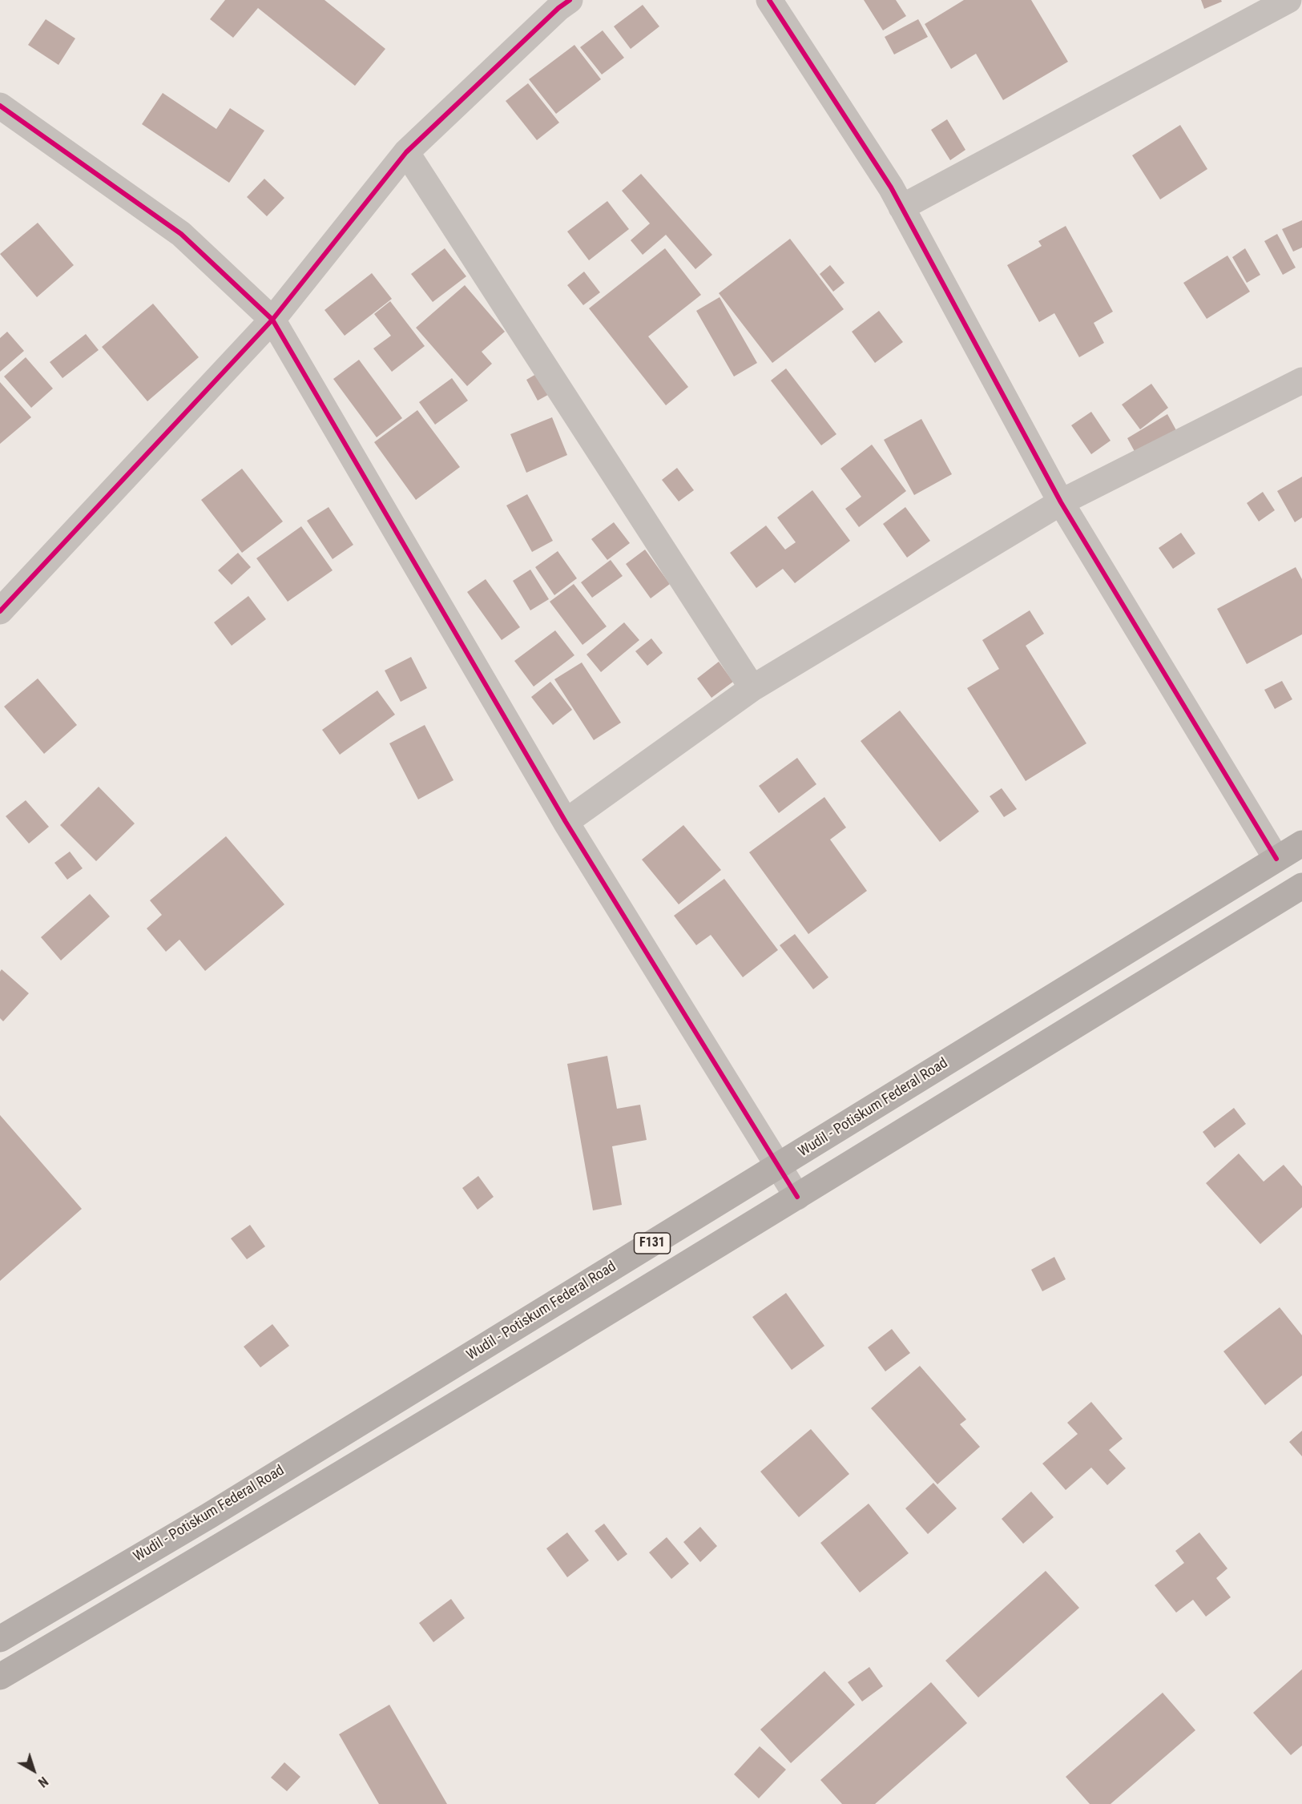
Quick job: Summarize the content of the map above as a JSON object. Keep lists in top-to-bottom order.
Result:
{
  "streets": {
    "main road": ["Wudil - Potiskum Federal Road", "F131"]
  },
  "north": "bottom right"
}
